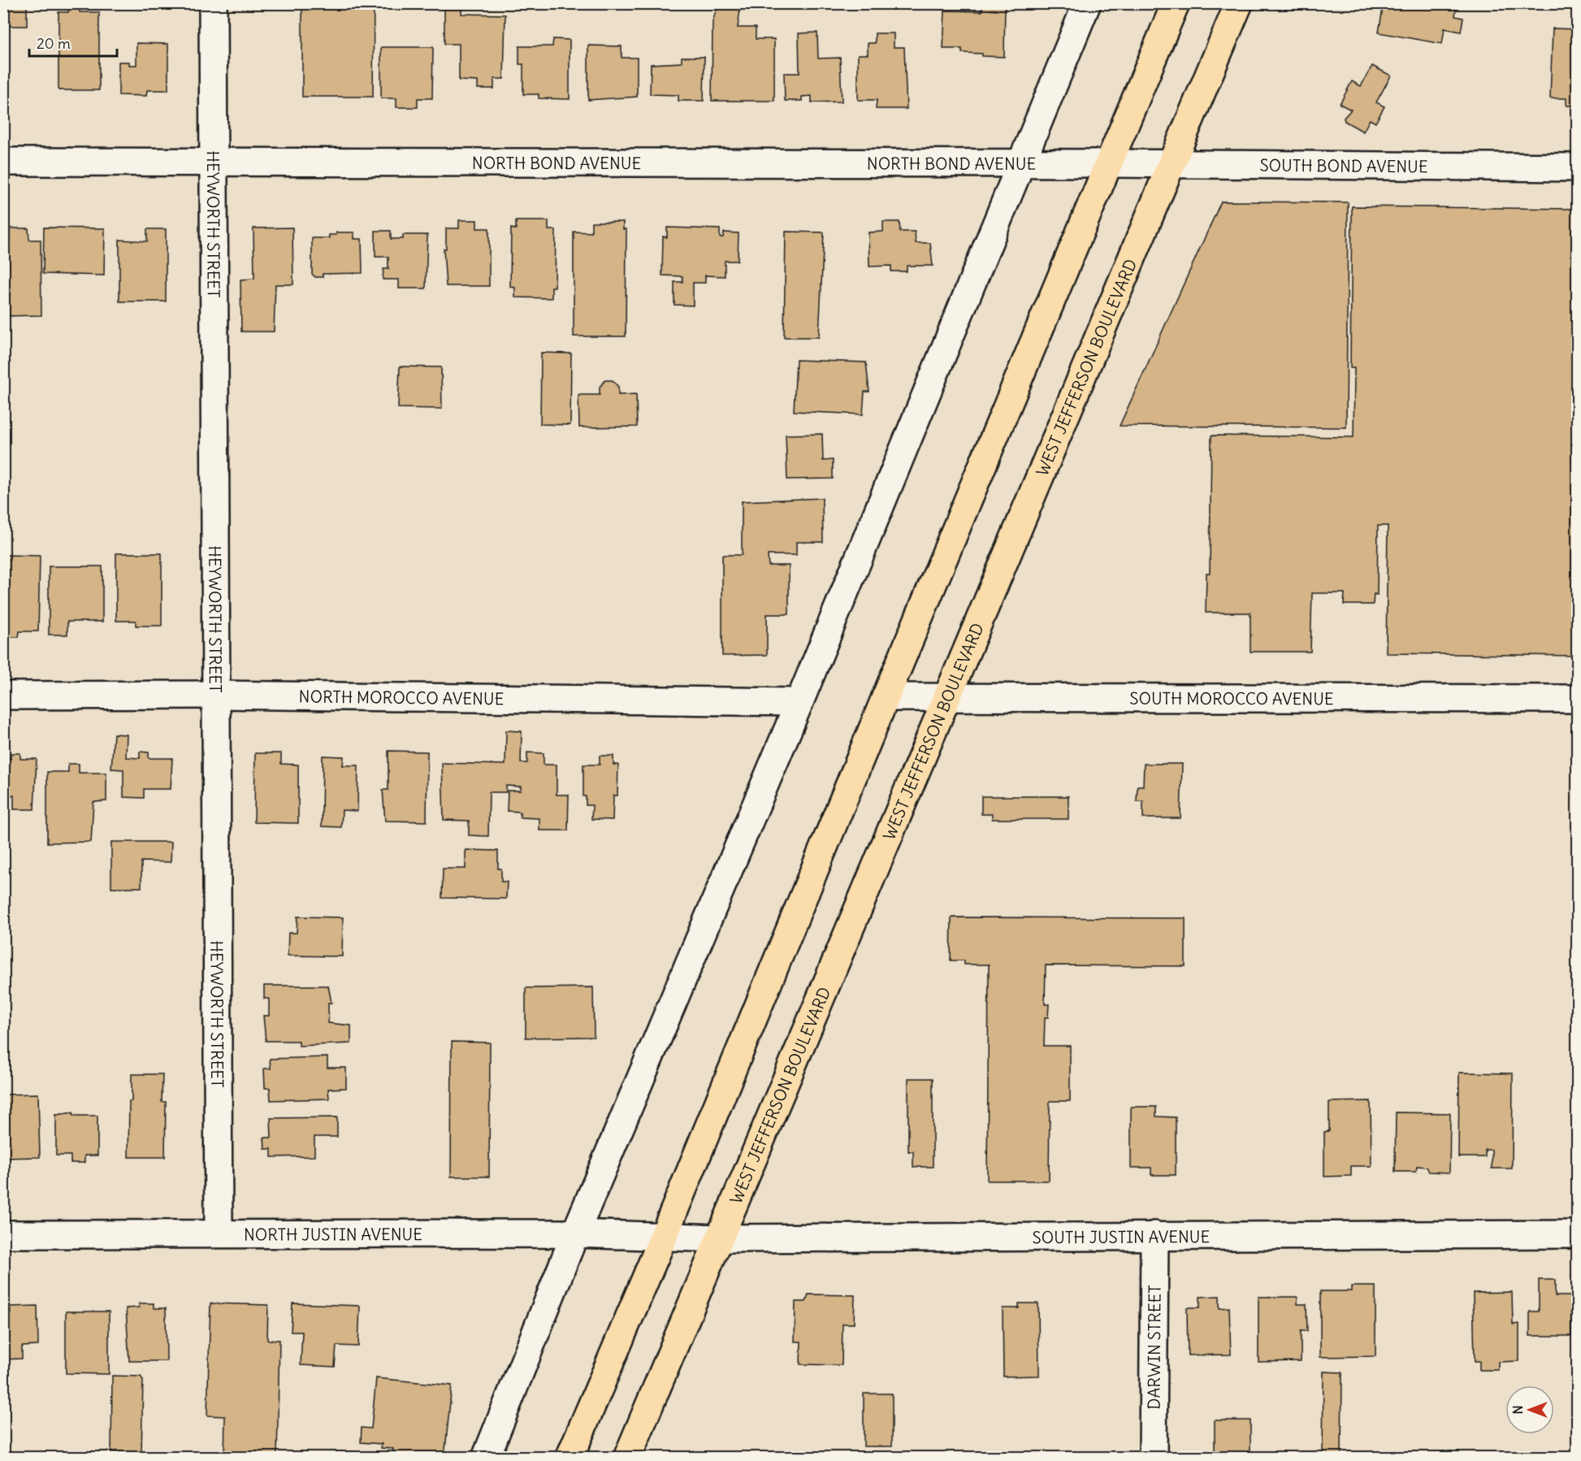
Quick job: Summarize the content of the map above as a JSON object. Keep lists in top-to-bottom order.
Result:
{
  "streets": {
    "main road": ["WEST JEFFERSON BOULEVARD"],
    "street": [
      "NORTH BOND AVENUE",
      "SOUTH BOND AVENUE",
      "HEYWORTH STREET",
      "NORTH MOROCCO AVENUE",
      "SOUTH MOROCCO AVENUE",
      "NORTH JUSTIN AVENUE",
      "SOUTH JUSTIN AVENUE",
      "DARWIN STREET"
    ]
  },
  "crossings": [
    ["NORTH BOND AVENUE", "SOUTH BOND AVENUE"],
    ["NORTH BOND AVENUE", "HEYWORTH STREET"],
    ["SOUTH BOND AVENUE", "WEST JEFFERSON BOULEVARD"],
    ["HEYWORTH STREET", "NORTH MOROCCO AVENUE"],
    ["HEYWORTH STREET", "NORTH JUSTIN AVENUE"],
    ["WEST JEFFERSON BOULEVARD", "SOUTH MOROCCO AVENUE"],
    ["WEST JEFFERSON BOULEVARD", "SOUTH JUSTIN AVENUE"],
    ["NORTH JUSTIN AVENUE", "SOUTH JUSTIN AVENUE"],
    ["SOUTH JUSTIN AVENUE", "DARWIN STREET"]
  ],
  "scale_bar": "20 m",
  "north": "left"
}
